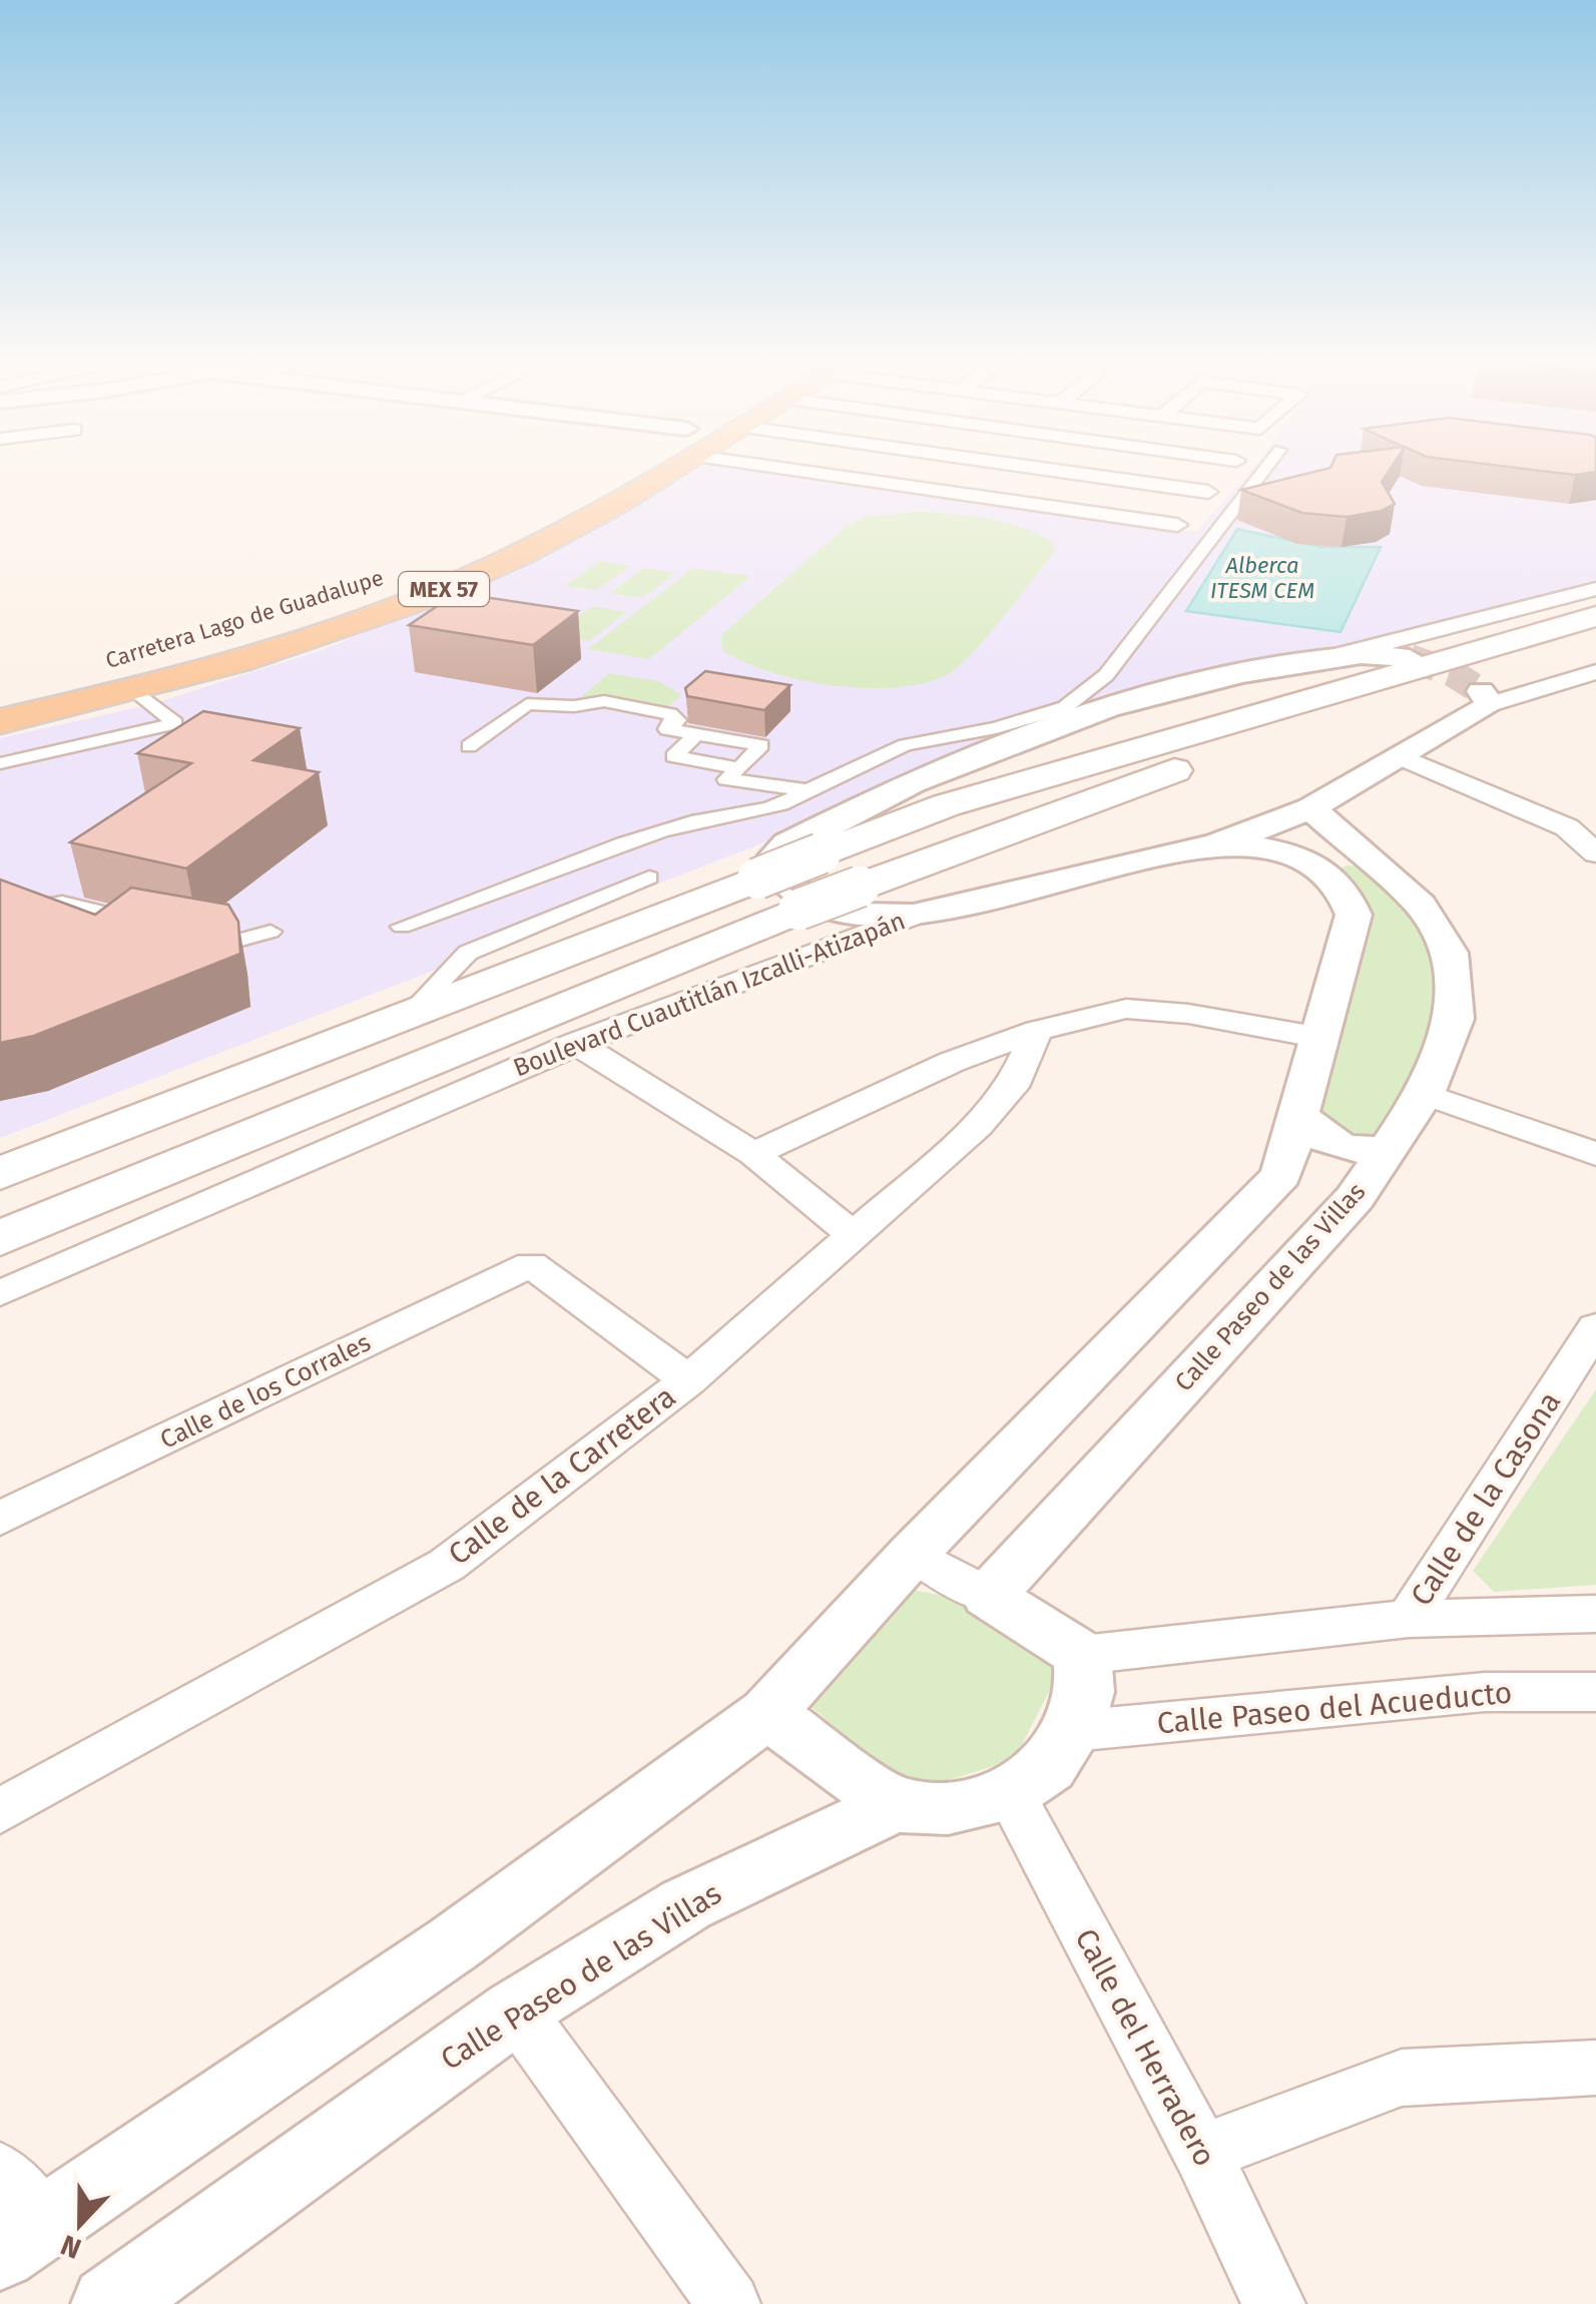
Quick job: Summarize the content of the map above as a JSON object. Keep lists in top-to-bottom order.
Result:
{
  "streets": {
    "main road": ["MEX 57", "Carretera Lago de Guadalupe", "Boulevard Cuautitlán Izcalli-Atizapán"],
    "street": [
      "Calle Paseo de las Villas",
      "Calle de los Corrales",
      "Calle de la Carretera",
      "Calle de la Casona",
      "Calle Paseo del Acueducto",
      "Calle del Herradero"
    ]
  },
  "crossings": [
    ["Boulevard Cuautitlán Izcalli-Atizapán", "Calle Paseo de las Villas"],
    ["Calle Paseo de las Villas", "Calle Paseo del Acueducto"],
    ["Calle Paseo de las Villas", "Calle del Herradero"],
    ["Calle de los Corrales", "Calle de la Carretera"],
    ["Calle Paseo del Acueducto", "Calle del Herradero"]
  ],
  "water": ["Alberca ITESM CEM"],
  "north": "bottom"
}
